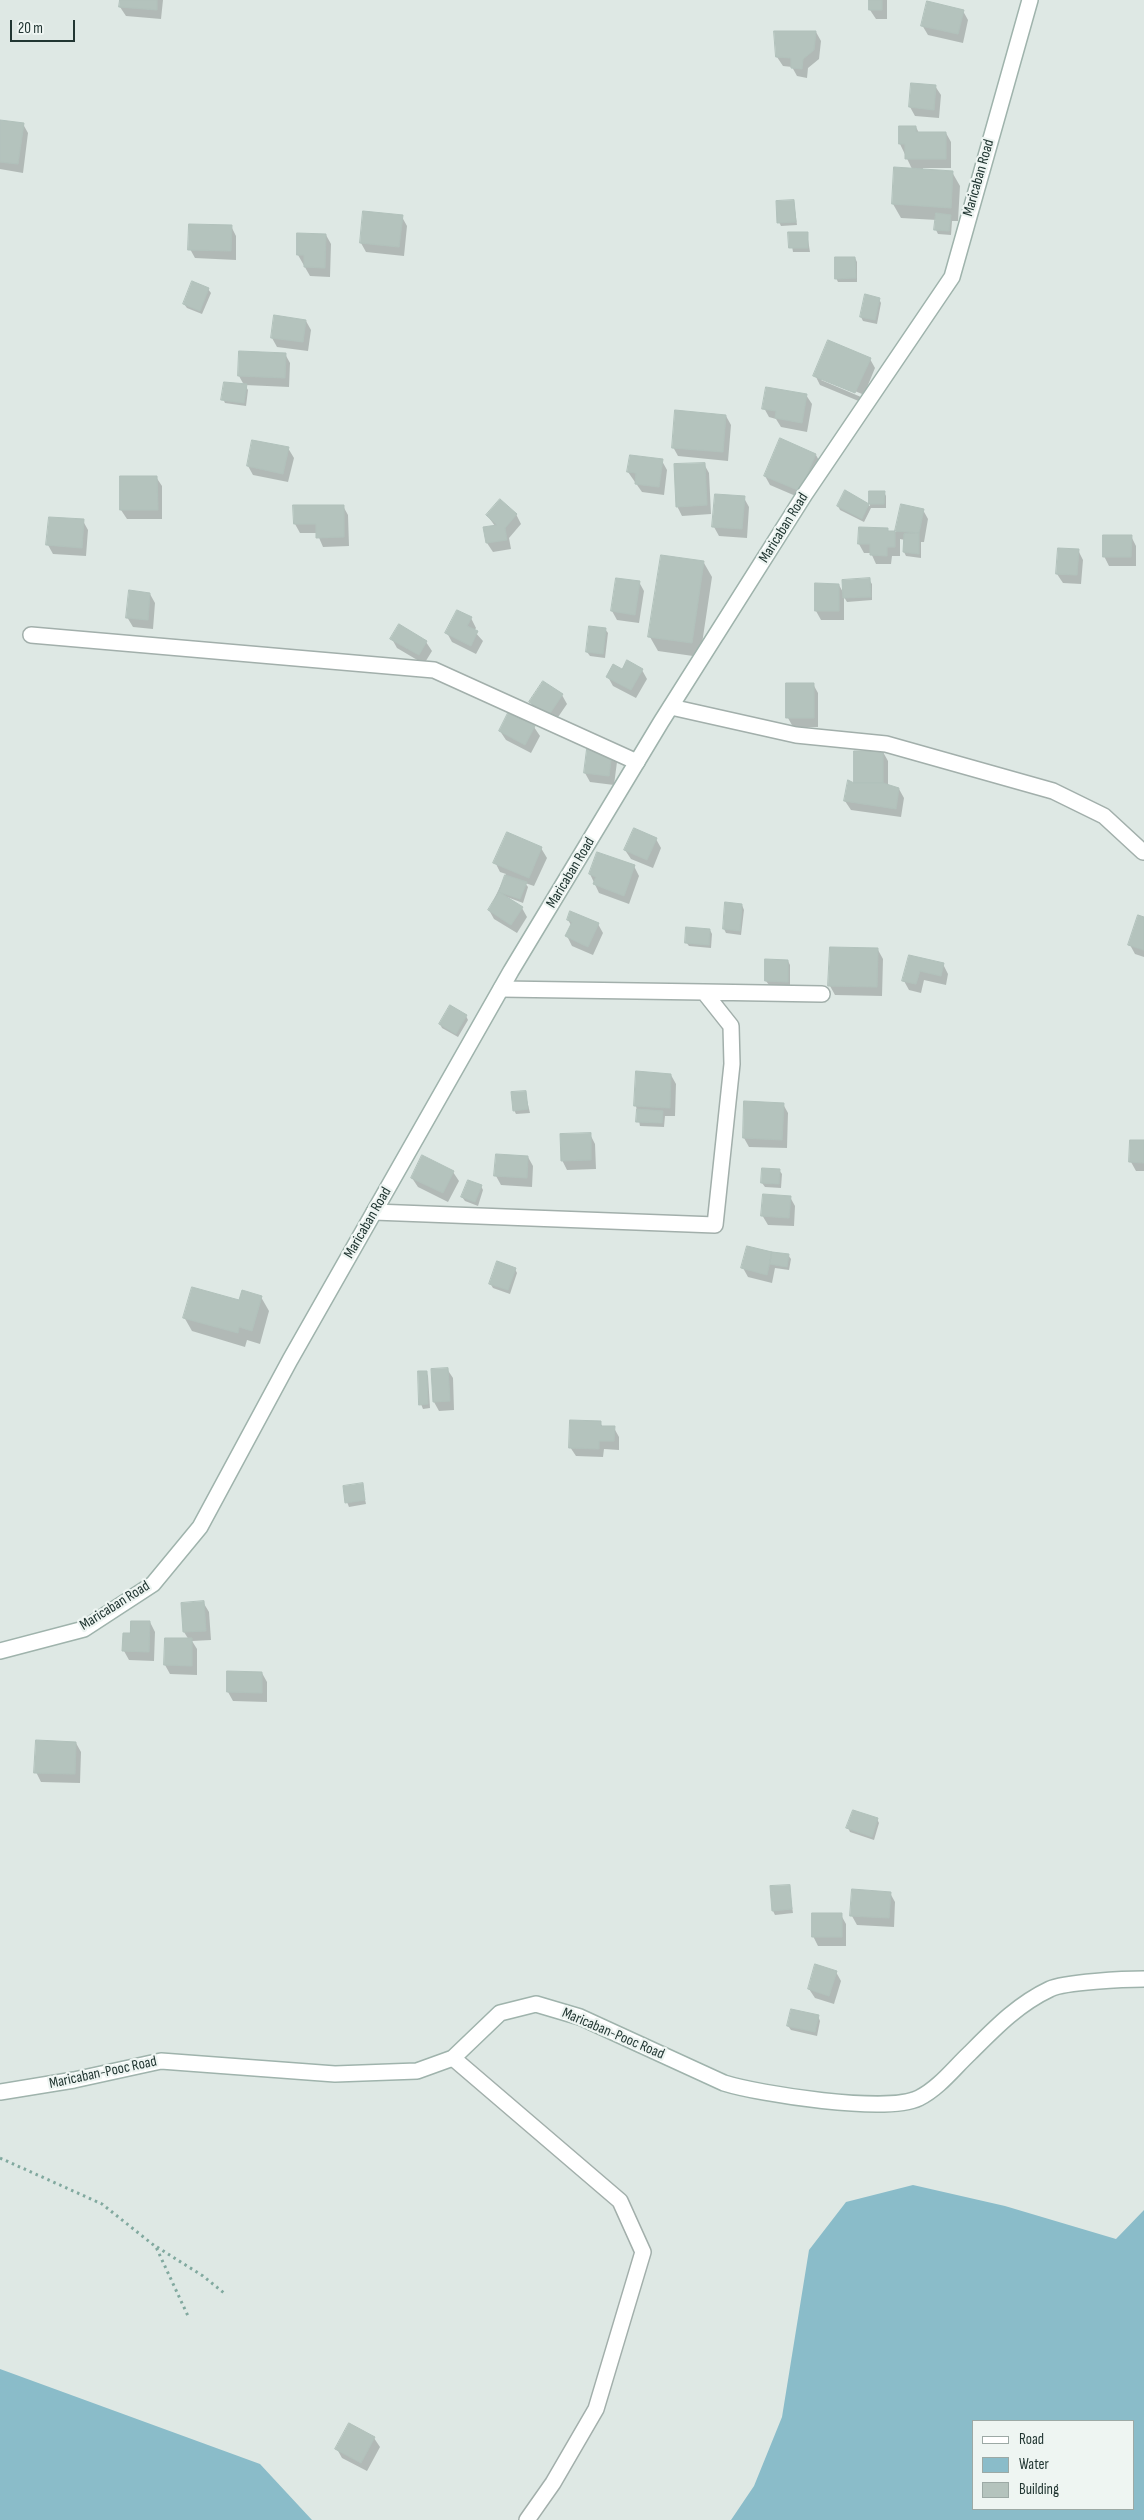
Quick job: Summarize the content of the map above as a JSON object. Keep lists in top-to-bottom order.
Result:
{
  "streets": {
    "street": ["Maricaban Road", "Maricaban-Pooc Road"]
  },
  "legend": ["Road", "Water", "Building"],
  "scale_bar": "20 m"
}
